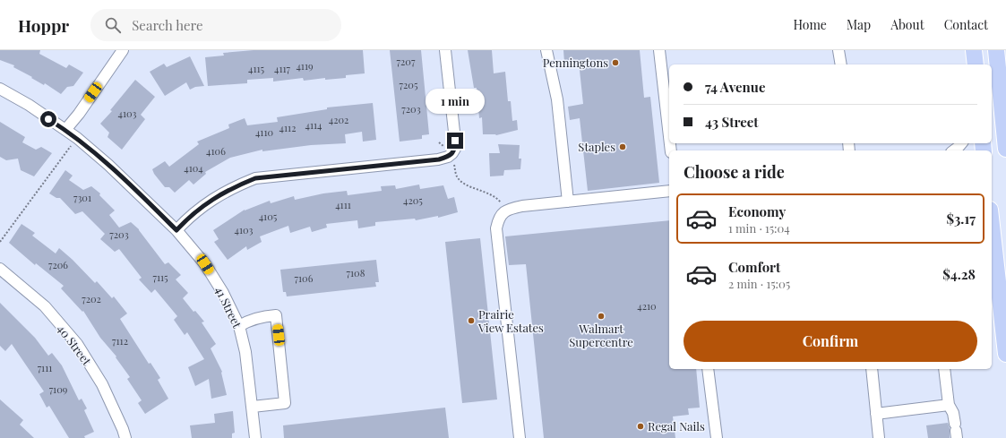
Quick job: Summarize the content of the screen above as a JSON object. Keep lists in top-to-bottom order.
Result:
{
  "streets": {
    "street": ["41 Street", "40 Street"]
  },
  "places": [
    "Penningtons",
    "Staples",
    "Walmart Supercentre",
    "Prairie View Estates",
    "Regal Nails"
  ],
  "house_numbers": [
    "7207",
    "4119",
    "4115",
    "4117",
    "7205",
    "7203",
    "4103",
    "4202",
    "4114",
    "4112",
    "4110",
    "4106",
    "4104",
    "7301",
    "4205",
    "4111",
    "4105",
    "4103",
    "7203",
    "7206",
    "7108",
    "7115",
    "7106",
    "7202",
    "4210",
    "7112",
    "7111",
    "7109"
  ],
  "page": {
    "header": "Hoppr",
    "search": "Search here",
    "nav": [
      "Home",
      "Map",
      "About",
      "Contact"
    ],
    "banner": ["74 Avenue", "43 Street"],
    "bubble": "1 min",
    "heading": "Choose a ride",
    "list": [
      {
        "name": "Economy",
        "note": "1 min · 15:04",
        "value": "$3.17"
      },
      {
        "name": "Comfort",
        "note": "2 min · 15:05",
        "value": "$4.28"
      }
    ],
    "buttons": "Confirm"
  }
}
